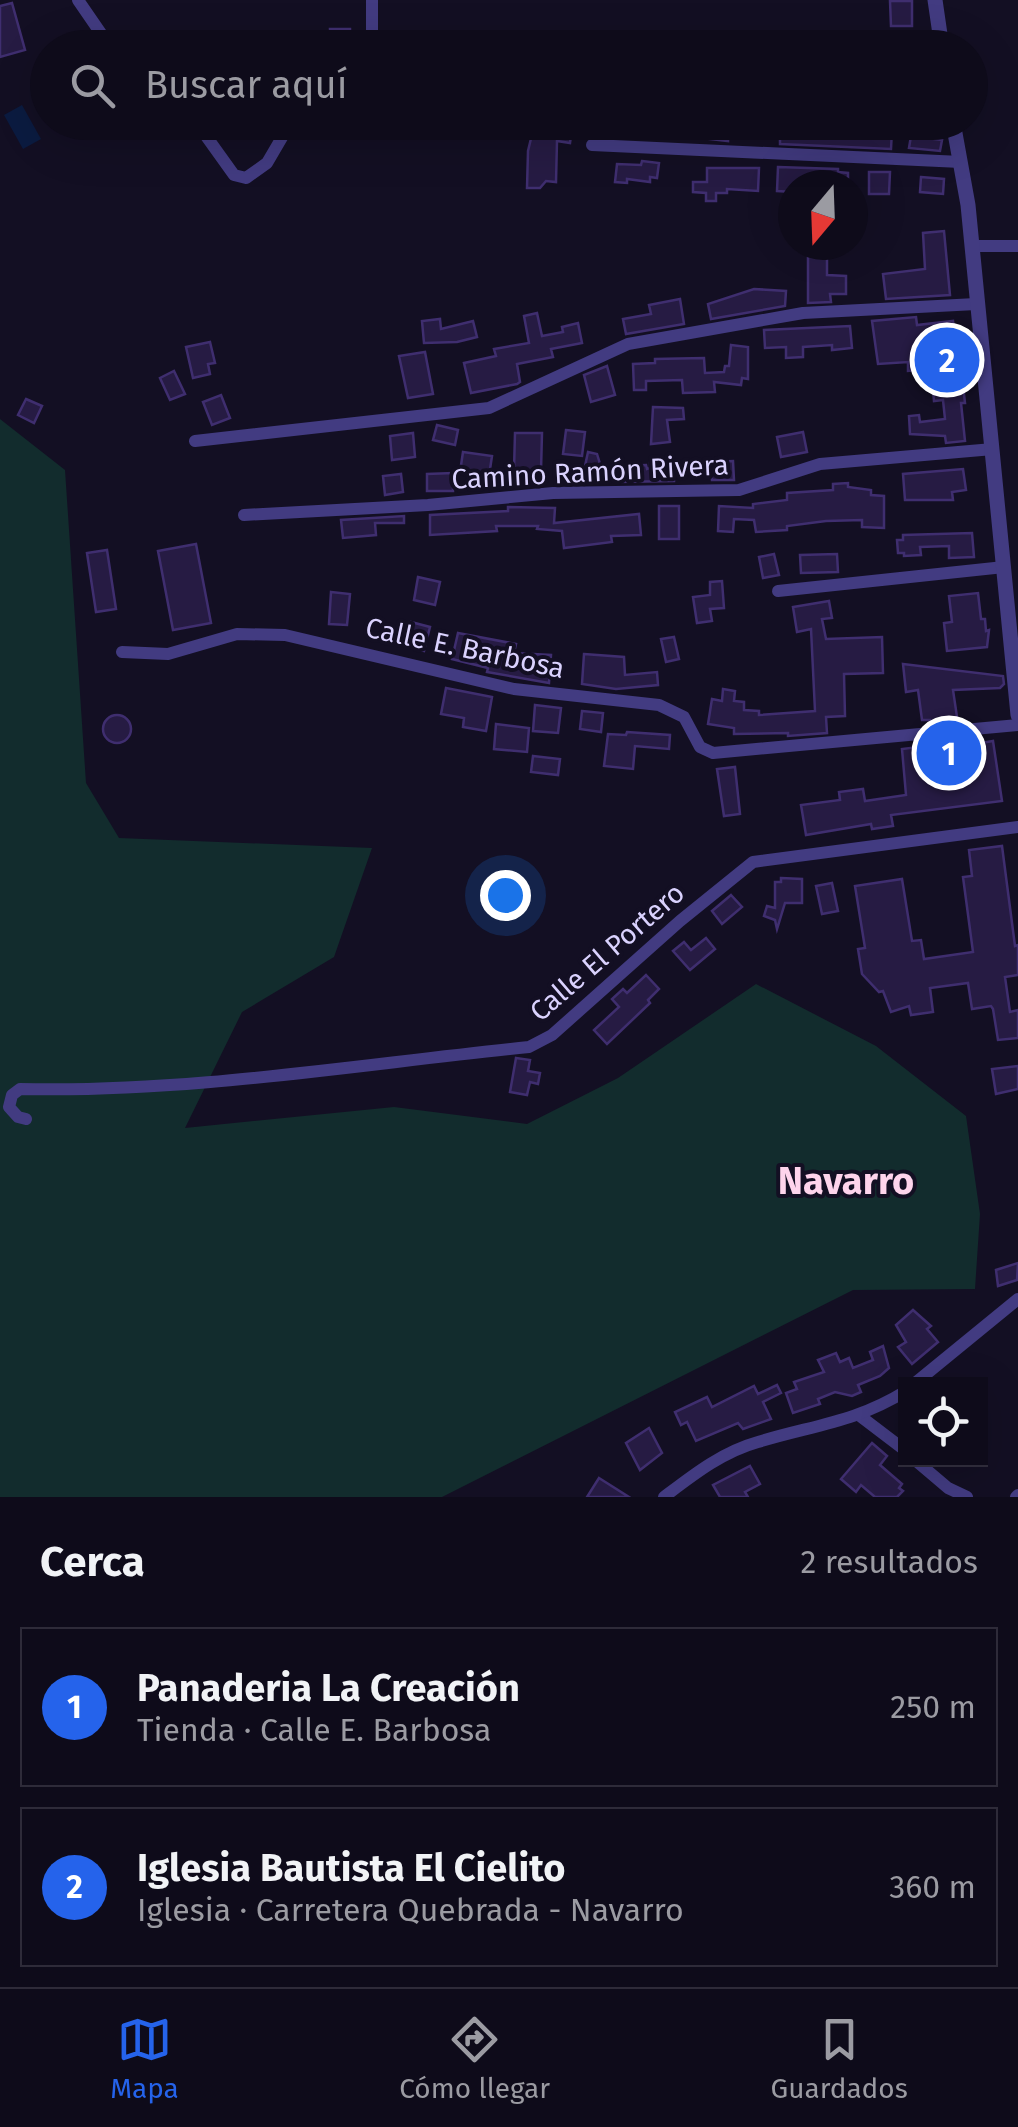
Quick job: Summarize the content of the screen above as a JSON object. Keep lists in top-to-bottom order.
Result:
{
  "streets": {
    "street": ["Camino Ramón Rivera", "Calle E. Barbosa", "Calle El Portero"]
  },
  "districts": ["Navarro"],
  "north": "bottom",
  "page": {
    "search": "Buscar aquí",
    "pins": ["2", "1"],
    "heading": ["Cerca", "2 resultados"],
    "list": [
      {
        "mark": "1",
        "name": "Panaderia La Creación",
        "note": "Tienda · Calle E. Barbosa",
        "value": "250 m"
      },
      {
        "mark": "2",
        "name": "Iglesia Bautista El Cielito",
        "note": "Iglesia · Carretera Quebrada - Navarro",
        "value": "360 m"
      }
    ],
    "nav": ["Mapa", "Cómo llegar", "Guardados"]
  }
}
